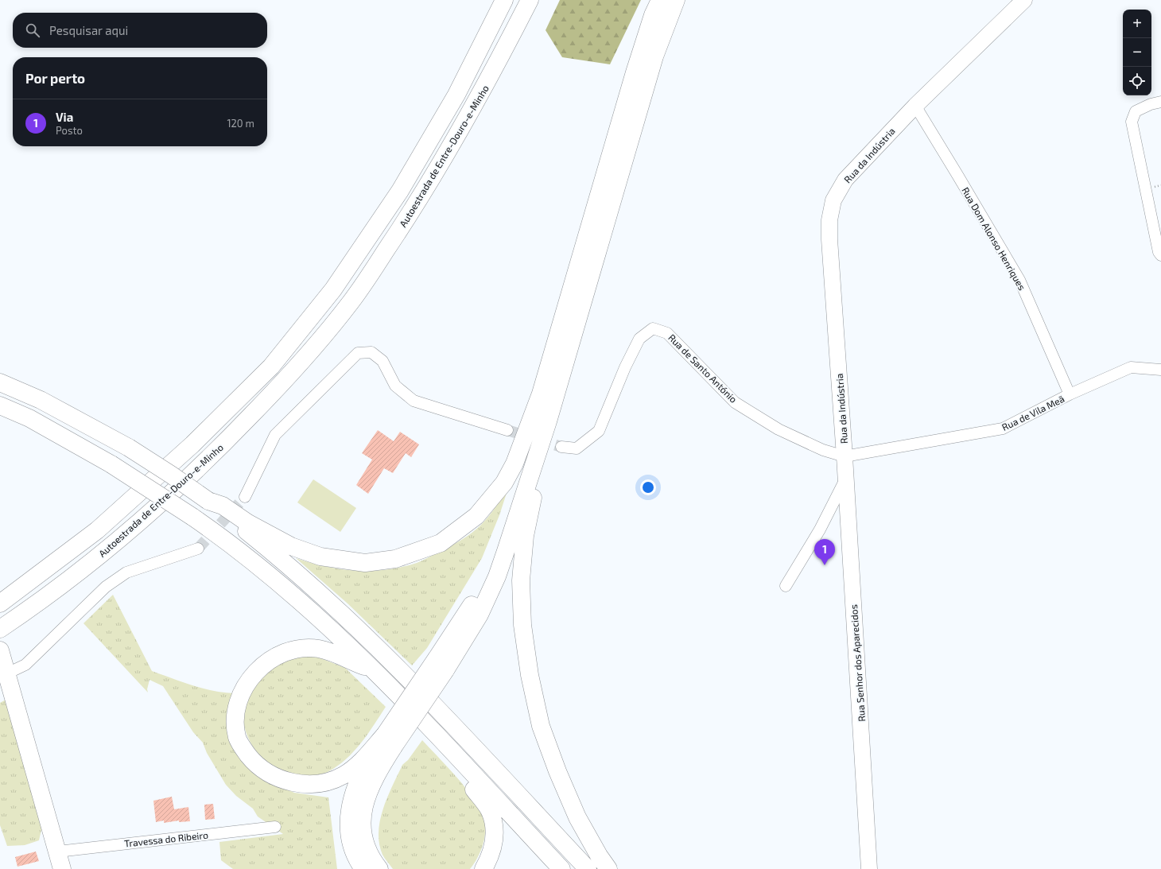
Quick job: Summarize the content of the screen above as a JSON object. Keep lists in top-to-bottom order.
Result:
{
  "streets": {
    "main road": ["Autoestrada de Entre-Douro-e-Minho"],
    "street": [
      "Rua da Indústria",
      "Rua Dom Alonso Henriques",
      "Rua de Santo António",
      "Rua de Vila Meã",
      "Rua Senhor dos Aparecidos",
      "Travessa do Ribeiro"
    ]
  },
  "crossings": [
    ["Rua da Indústria", "Rua Dom Alonso Henriques"],
    ["Rua da Indústria", "Rua de Santo António"],
    ["Rua da Indústria", "Rua de Vila Meã"],
    ["Rua da Indústria", "Rua Senhor dos Aparecidos"],
    ["Rua Dom Alonso Henriques", "Rua de Vila Meã"],
    ["Rua de Santo António", "Rua de Vila Meã"],
    ["Rua de Santo António", "Rua Senhor dos Aparecidos"],
    ["Rua de Vila Meã", "Rua Senhor dos Aparecidos"]
  ],
  "page": {
    "map_buttons": ["+", "−"],
    "search": "Pesquisar aqui",
    "heading": "Por perto",
    "list": [
      {
        "mark": "1",
        "name": "Via",
        "note": "Posto",
        "value": "120 m"
      }
    ],
    "pins": "1"
  }
}
